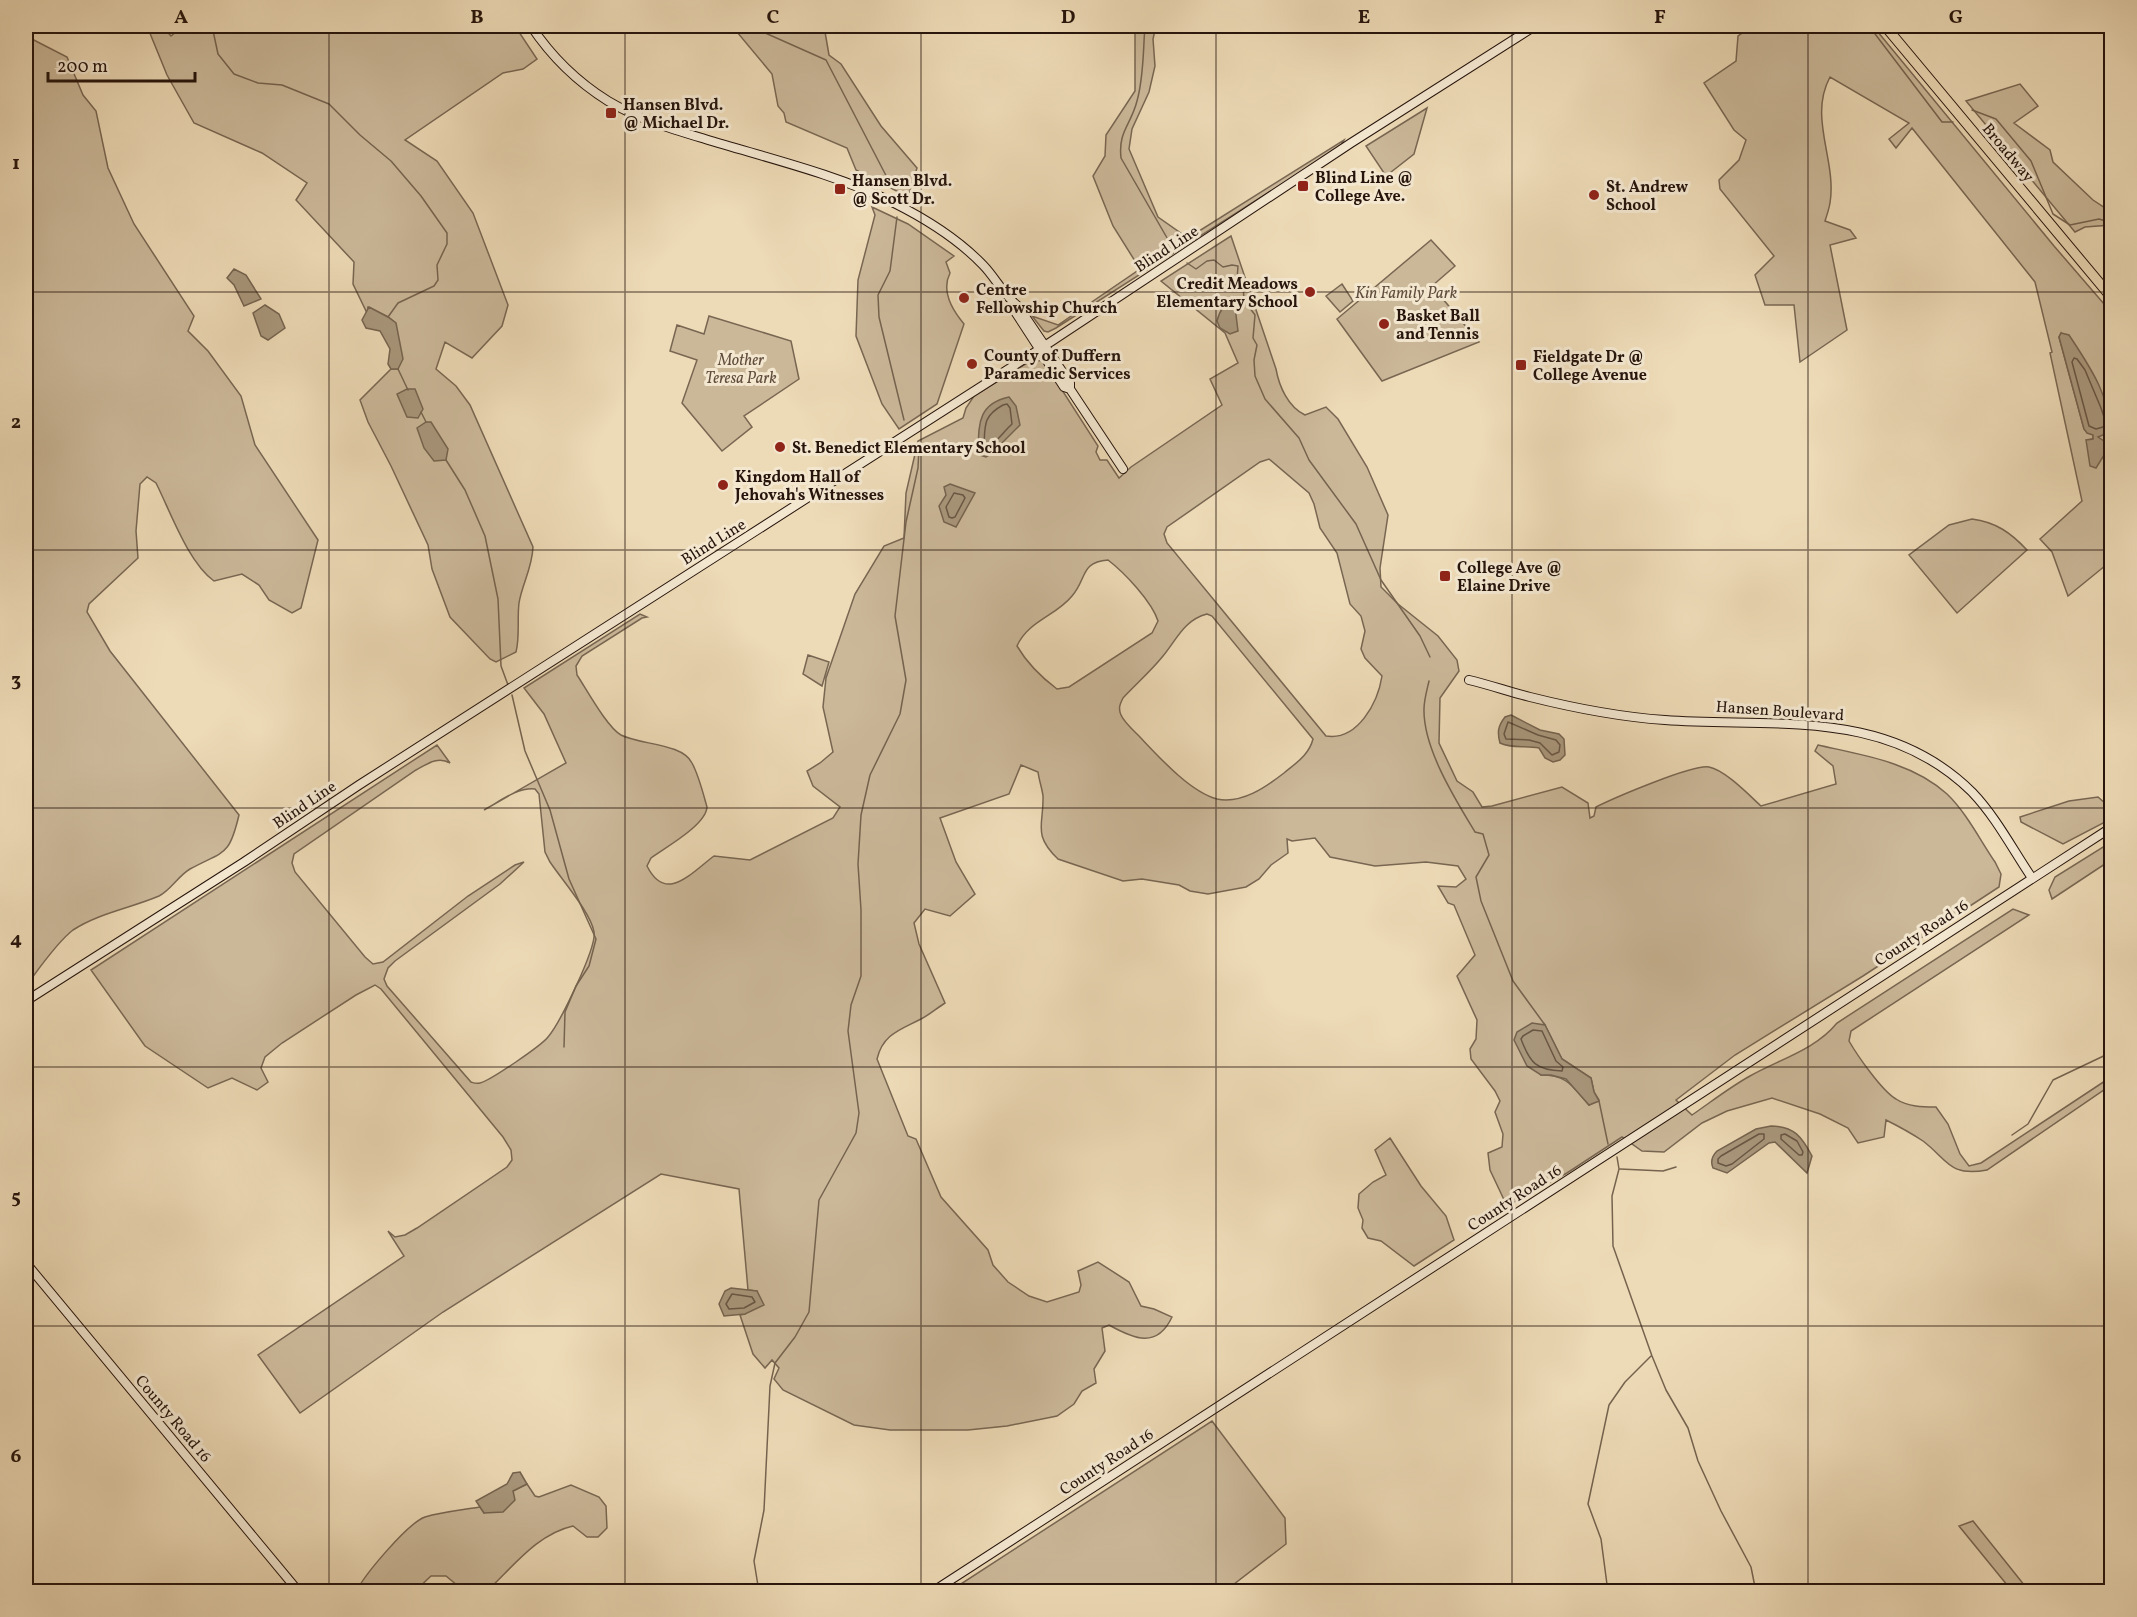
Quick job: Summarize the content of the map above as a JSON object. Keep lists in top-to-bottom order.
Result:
{
  "streets": {
    "main road": ["Broadway"],
    "street": ["Blind Line", "Hansen Boulevard", "County Road 16"]
  },
  "crossings": [
    ["Hansen Boulevard", "County Road 16"]
  ],
  "parks": ["Kin Family Park", "Mother Teresa Park"],
  "places": {
    "transit": [
      "Hansen Blvd. @ Michael Dr.",
      "Blind Line @ College Ave.",
      "Hansen Blvd. @ Scott Dr.",
      "Fieldgate Dr @ College Avenue",
      "College Ave @ Elaine Drive"
    ],
    "other": [
      "St. Andrew School",
      "Credit Meadows Elementary School",
      "Centre Fellowship Church",
      "Basket Ball and Tennis",
      "County of Duffern Paramedic Services",
      "St. Benedict Elementary School",
      "Kingdom Hall of Jehovah's Witnesses"
    ]
  },
  "scale_bar": "200 m",
  "grid": {
    "columns": [
      "A",
      "B",
      "C",
      "D",
      "E",
      "F",
      "G"
    ],
    "rows": [
      "1",
      "2",
      "3",
      "4",
      "5",
      "6"
    ]
  }
}
